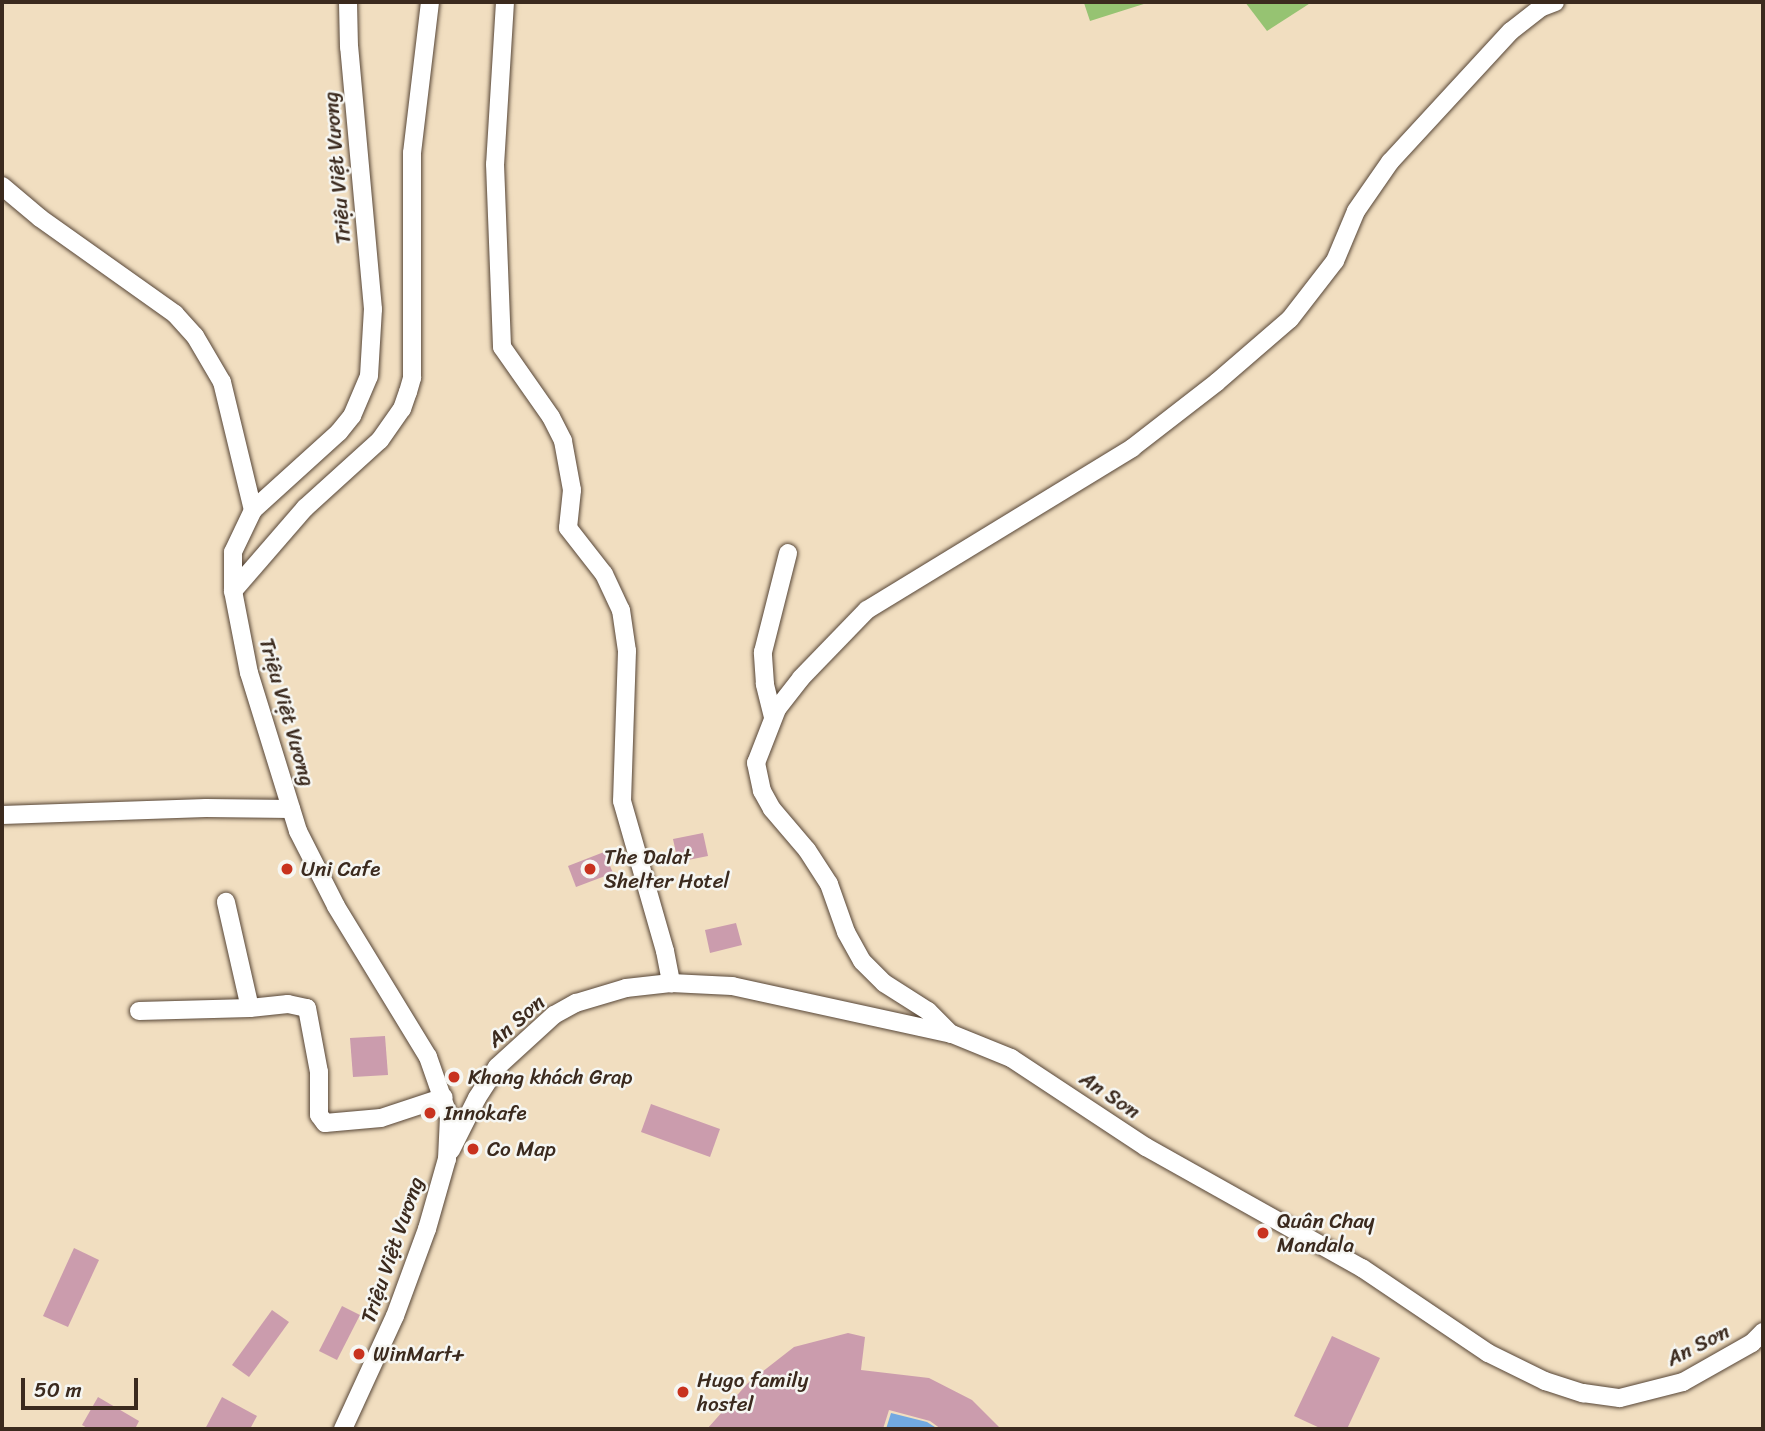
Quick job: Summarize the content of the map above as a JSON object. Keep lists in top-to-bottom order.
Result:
{
  "streets": {
    "street": ["Triệu Việt Vương", "An Sơn"]
  },
  "crossings": [
    ["Triệu Việt Vương", "An Sơn"]
  ],
  "places": [
    "Uni Cafe",
    "The Dalat Shelter Hotel",
    "Khang khách Grap",
    "Innokafe",
    "Co Map",
    "Quân Chay Mandala",
    "WinMart+",
    "Hugo family hostel"
  ],
  "scale_bar": "50 m"
}
